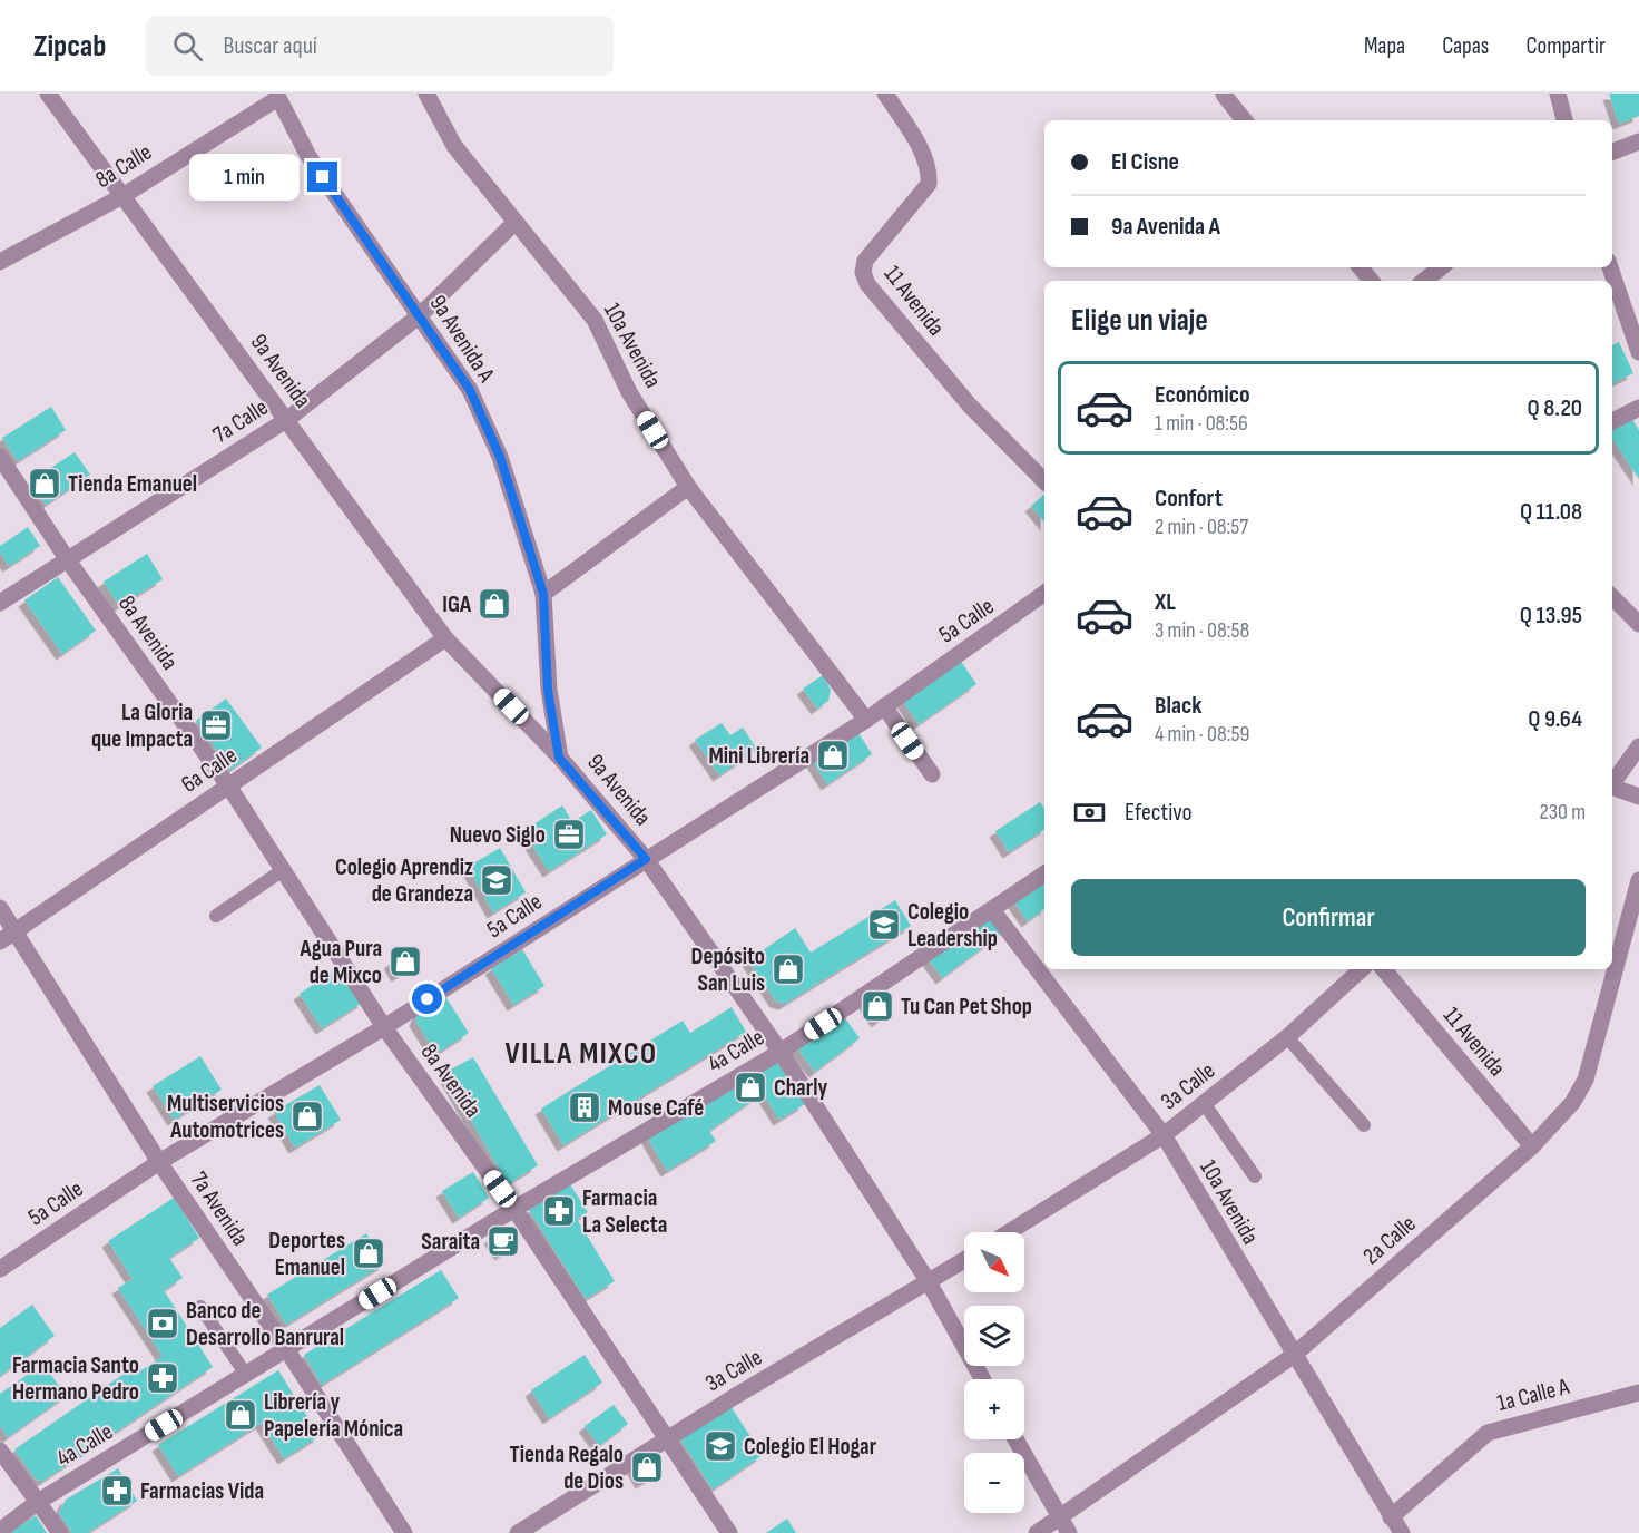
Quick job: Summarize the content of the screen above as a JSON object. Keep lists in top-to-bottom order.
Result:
{
  "streets": {
    "street": [
      "8a Calle",
      "11 Avenida",
      "9a Avenida A",
      "10a Avenida",
      "9a Avenida",
      "7a Calle",
      "5a Calle",
      "8a Avenida",
      "6a Calle",
      "4a Calle",
      "3a Calle",
      "7a Avenida",
      "2a Calle",
      "1a Calle A"
    ]
  },
  "crossings": [
    ["8a Calle", "9a Avenida A"],
    ["8a Calle", "9a Avenida"],
    ["11 Avenida", "2a Calle"],
    ["9a Avenida A", "9a Avenida"],
    ["9a Avenida A", "7a Calle"],
    ["10a Avenida", "7a Calle"],
    ["10a Avenida", "5a Calle"],
    ["10a Avenida", "4a Calle"],
    ["10a Avenida", "3a Calle"],
    ["10a Avenida", "2a Calle"],
    ["10a Avenida", "1a Calle A"],
    ["9a Avenida", "7a Calle"],
    ["9a Avenida", "5a Calle"],
    ["9a Avenida", "6a Calle"],
    ["9a Avenida", "4a Calle"],
    ["9a Avenida", "3a Calle"],
    ["7a Calle", "8a Avenida"],
    ["5a Calle", "8a Avenida"],
    ["5a Calle", "7a Avenida"],
    ["8a Avenida", "6a Calle"],
    ["8a Avenida", "4a Calle"],
    ["8a Avenida", "3a Calle"],
    ["6a Calle", "7a Avenida"],
    ["4a Calle", "7a Avenida"]
  ],
  "districts": ["VILLA MIXCO"],
  "places": {
    "shop": [
      "Tienda Emanuel",
      "IGA",
      "Mini Librería",
      "Agua Pura de Mixco",
      "Depósito San Luis",
      "Tu Can Pet Shop",
      "Charly",
      "Multiservicios Automotrices",
      "Deportes Emanuel",
      "Librería y Papelería Mónica",
      "Tienda Regalo de Dios"
    ],
    "office": ["La Gloria que Impacta", "Nuevo Siglo"],
    "school or university": ["Colegio Aprendiz de Grandeza", "Colegio Leadership", "Colegio El Hogar"],
    "building": ["Mouse Café"],
    "pharmacy": ["Farmacia La Selecta", "Farmacia Santo Hermano Pedro", "Farmacias Vida"],
    "cafe": ["Saraita"],
    "bank": ["Banco de Desarrollo Banrural"]
  },
  "north": "bottom right",
  "page": {
    "header": "Zipcab",
    "search": "Buscar aquí",
    "nav": ["Mapa", "Capas", "Compartir"],
    "banner": ["El Cisne", "9a Avenida A"],
    "bubble": "1 min",
    "heading": "Elige un viaje",
    "list": [
      {
        "name": "Económico",
        "note": "1 min · 08:56",
        "value": "Q 8.20"
      },
      {
        "name": "Confort",
        "note": "2 min · 08:57",
        "value": "Q 11.08"
      },
      {
        "name": "XL",
        "note": "3 min · 08:58",
        "value": "Q 13.95"
      },
      {
        "name": "Black",
        "note": "4 min · 08:59",
        "value": "Q 9.64"
      }
    ],
    "pay": ["Efectivo", "230 m"],
    "buttons": "Confirmar",
    "map_buttons": ["+", "−"]
  }
}
